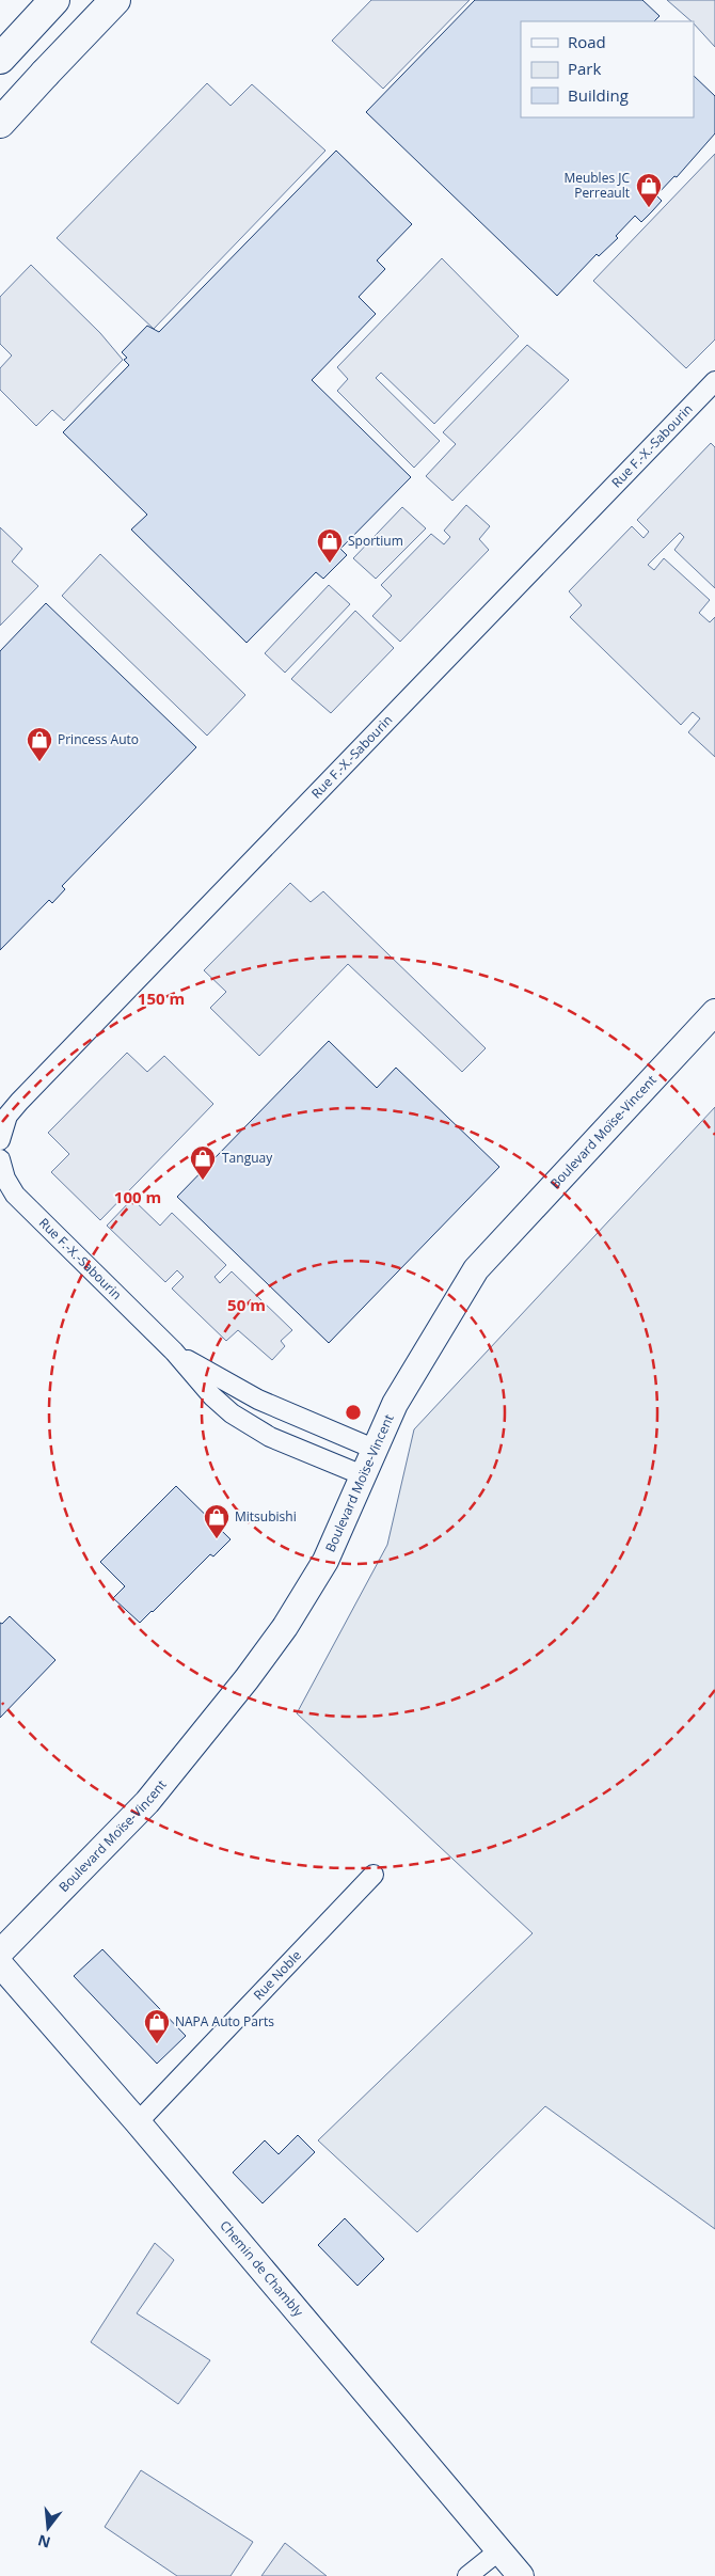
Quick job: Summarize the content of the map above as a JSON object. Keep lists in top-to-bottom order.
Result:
{
  "streets": {
    "street": [
      "Rue F.-X.-Sabourin",
      "Boulevard Moïse-Vincent",
      "Rue Noble",
      "Chemin de Chambly"
    ]
  },
  "crossings": [
    ["Rue F.-X.-Sabourin", "Boulevard Moïse-Vincent"],
    ["Rue Noble", "Chemin de Chambly"]
  ],
  "places": {
    "shop": [
      "Meubles JC Perreault",
      "Sportium",
      "Princess Auto",
      "Tanguay",
      "Mitsubishi",
      "NAPA Auto Parts"
    ]
  },
  "legend": ["Road", "Park", "Building"],
  "north": "bottom",
  "rings": ["150 m", "100 m", "50 m"]
}
